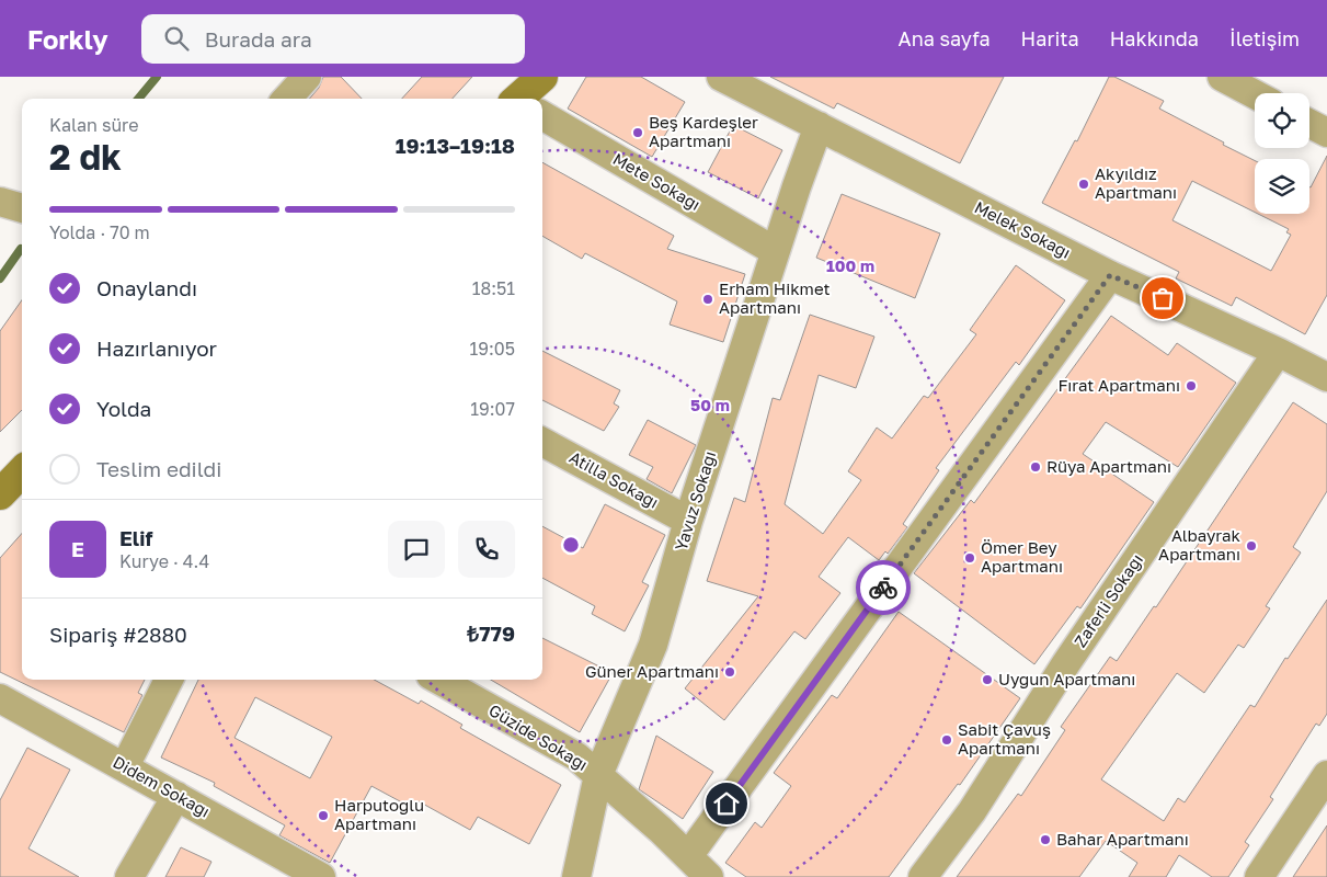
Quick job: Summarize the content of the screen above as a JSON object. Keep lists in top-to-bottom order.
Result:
{
  "streets": {
    "street": [
      "Mete Sokağı",
      "Melek Sokağı",
      "Atilla Sokağı",
      "Yavuz Sokağı",
      "Zaferli Sokağı",
      "Güzide Sokağı",
      "Didem Sokağı"
    ]
  },
  "crossings": [
    ["Mete Sokağı", "Yavuz Sokağı"],
    ["Melek Sokağı", "Yavuz Sokağı"],
    ["Melek Sokağı", "Zaferli Sokağı"],
    ["Atilla Sokağı", "Yavuz Sokağı"],
    ["Yavuz Sokağı", "Güzide Sokağı"]
  ],
  "places": [
    "Beş Kardeşler Apartmanı",
    "Akyıldız Apartmanı",
    "Erham Hikmet Apartmanı",
    "Fırat Apartmanı",
    "Rüya Apartmanı",
    "Albayrak Apartmanı",
    "Ömer Bey Apartmanı",
    "Güner Apartmanı",
    "Uygun Apartmanı",
    "Sabit Çavuş Apartmanı",
    "Harputoğlu Apartmanı",
    "Bahar Apartmanı"
  ],
  "page": {
    "header": "Forkly",
    "search": "Burada ara",
    "nav": [
      "Ana sayfa",
      "Harita",
      "Hakkında",
      "İletişim"
    ],
    "heading": ["2 dk", "Kalan süre", "19:13–19:18"],
    "panel": [
      "Elif",
      "Kurye · 4.4",
      "Sipariş #2880",
      "₺779"
    ],
    "bar": "Yolda · 70 m",
    "list": [
      ["Onaylandı", "18:51"],
      ["Hazırlanıyor", "19:05"],
      ["Yolda", "19:07"],
      "Teslim edildi"
    ],
    "round": "E"
  },
  "rings": ["100 m", "50 m"]
}
